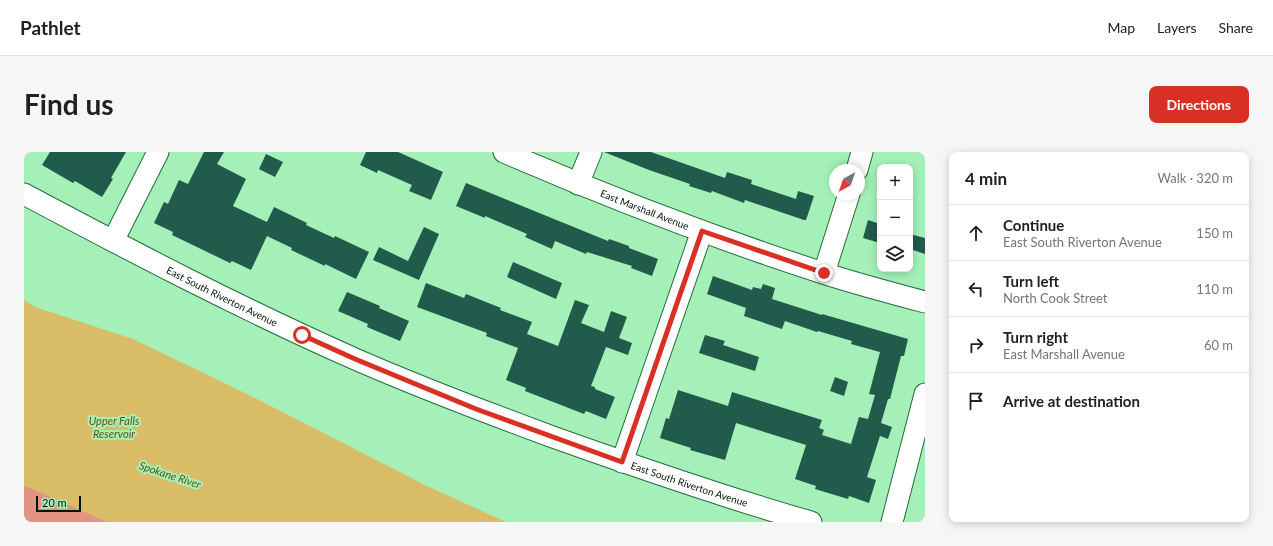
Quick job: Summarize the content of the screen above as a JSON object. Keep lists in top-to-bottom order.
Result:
{
  "streets": {
    "street": ["East Marshall Avenue", "East South Riverton Avenue"]
  },
  "water": ["Upper Falls Reservoir", "Spokane River"],
  "scale_bar": "20 m",
  "north": "bottom left",
  "page": {
    "header": "Pathlet",
    "nav": ["Map", "Layers", "Share"],
    "buttons": "Directions",
    "title": "Find us",
    "heading": ["4 min", "Walk · 320 m"],
    "map_buttons": ["+", "−"],
    "list": [
      ["Continue", "East South Riverton Avenue", "150 m"],
      ["Turn left", "North Cook Street", "110 m"],
      ["Turn right", "East Marshall Avenue", "60 m"],
      "Arrive at destination"
    ],
    "scale": "20 m"
  }
}
